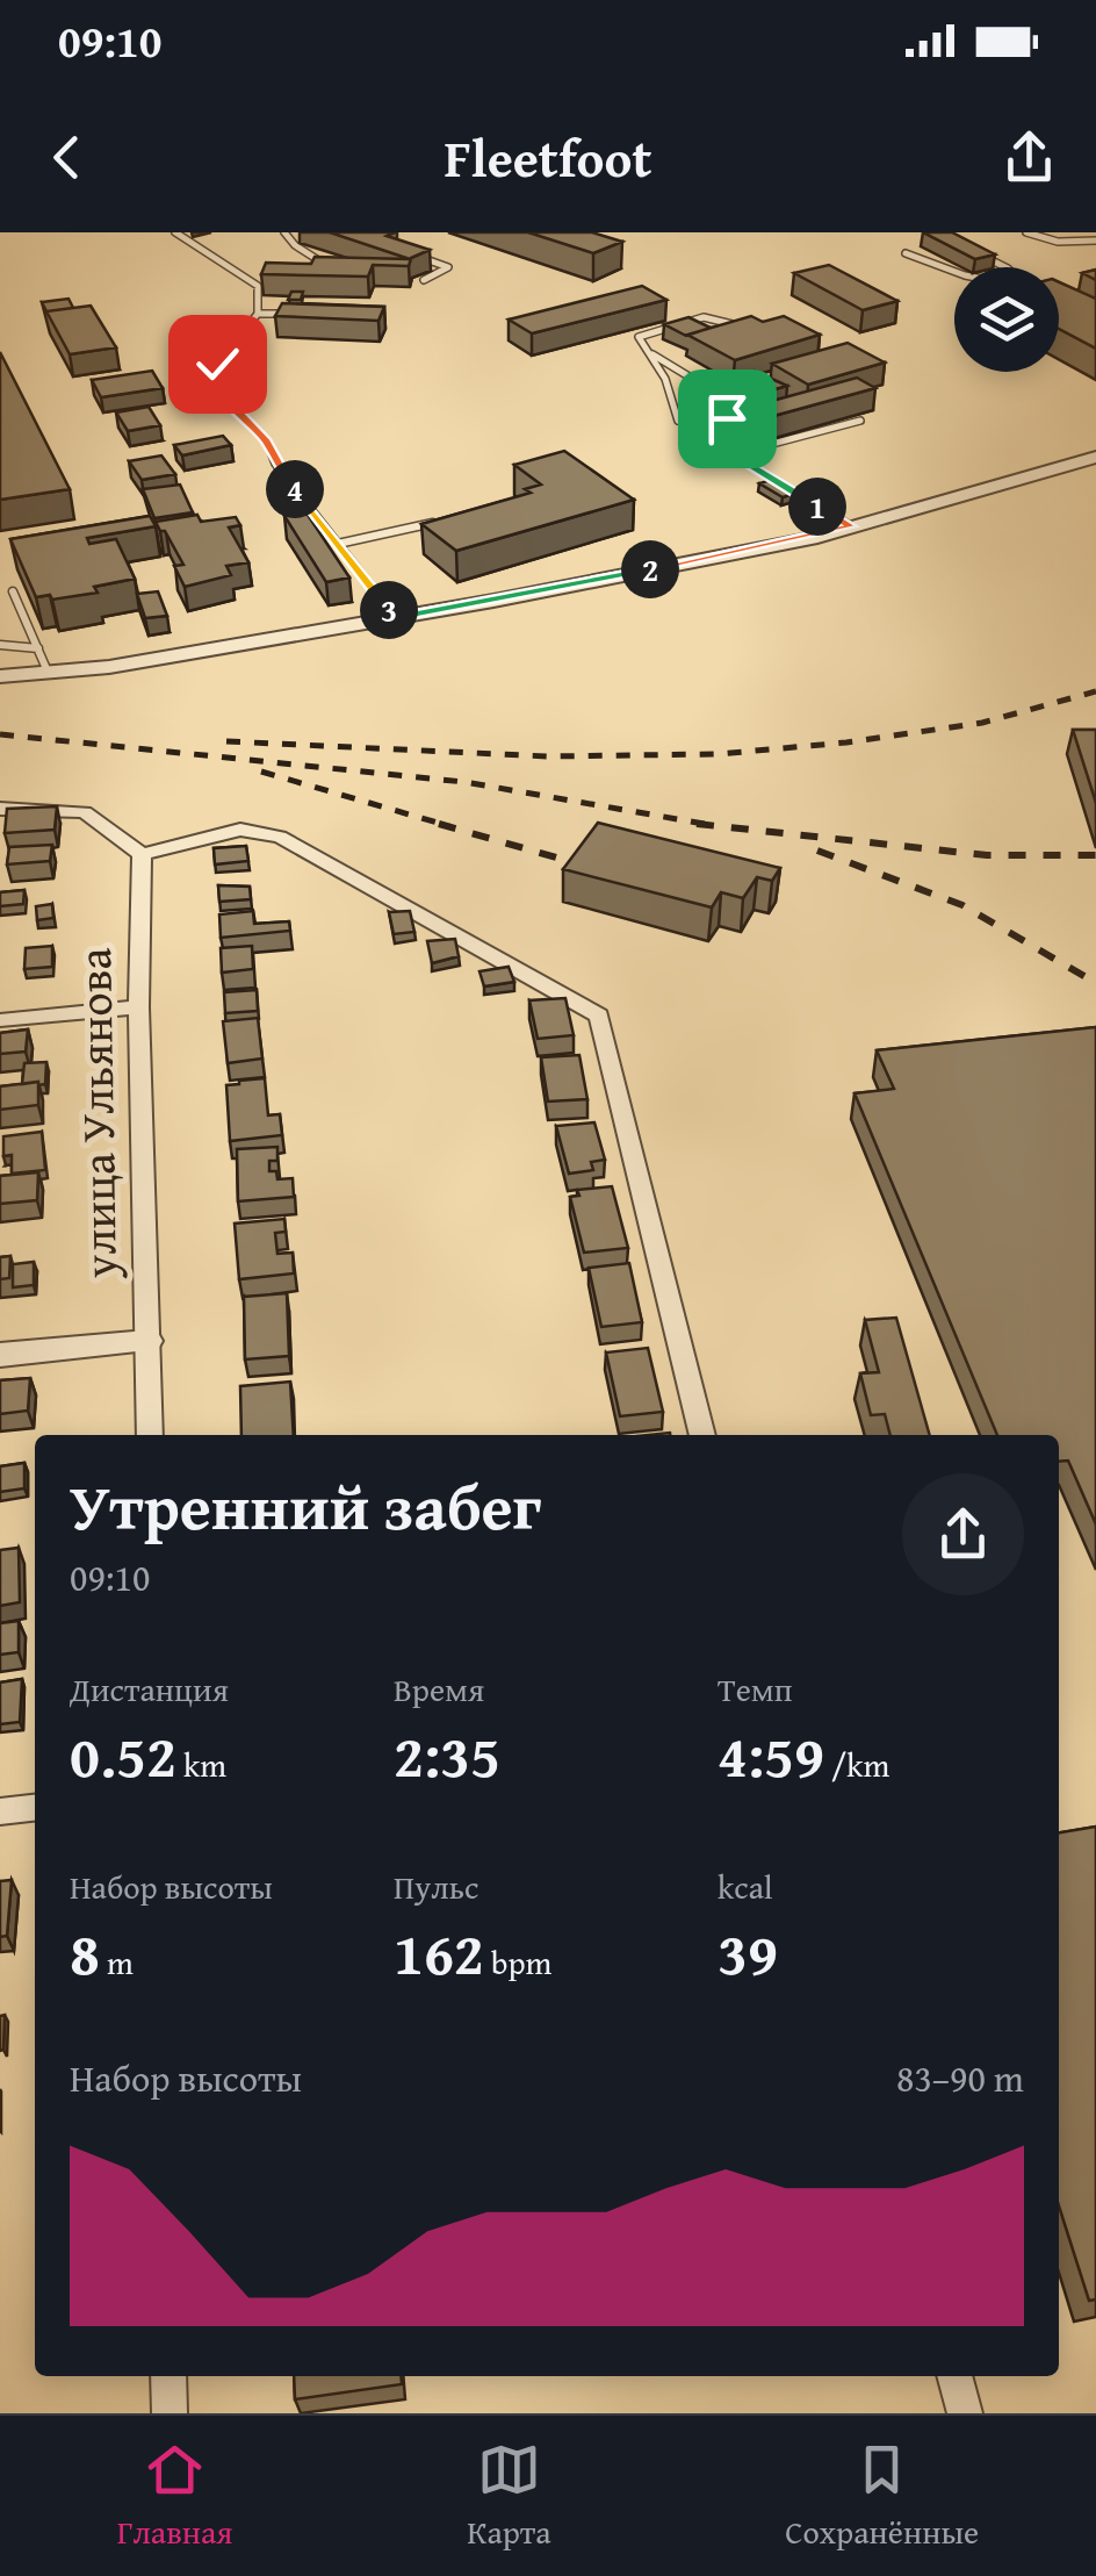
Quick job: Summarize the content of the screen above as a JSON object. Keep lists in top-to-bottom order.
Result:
{
  "streets": {
    "street": ["улица Ульянова"]
  },
  "page": {
    "status": "09:10",
    "header": "Fleetfoot",
    "pins": [
      "4",
      "1",
      "2",
      "3"
    ],
    "heading": ["Утренний забег", "09:10"],
    "stats": [
      ["Дистанция", "0.52 km"],
      ["Время", "2:35"],
      ["Темп", "4:59 /km"],
      ["Набор высоты", "8 m"],
      ["Пульс", "162 bpm"],
      ["kcal", "39"]
    ],
    "chart": ["Набор высоты", "83–90 m"],
    "tabs": ["Главная", "Карта", "Сохранённые"]
  }
}
